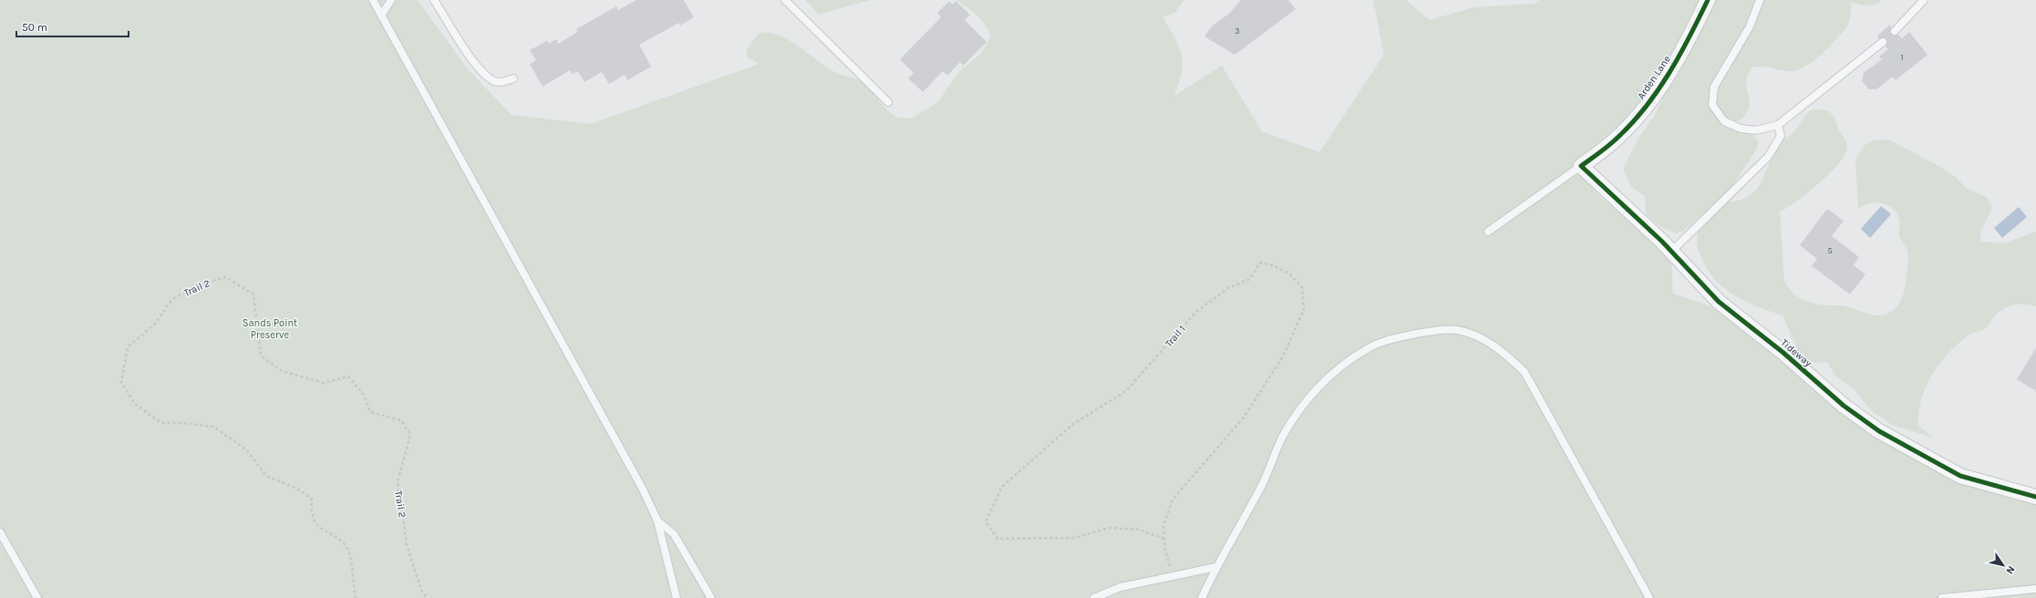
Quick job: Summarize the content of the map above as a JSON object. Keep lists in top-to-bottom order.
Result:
{
  "streets": {
    "street": ["Arden Lane", "Tideway"],
    "path": ["Trail 2", "Trail 1"]
  },
  "crossings": [
    ["Arden Lane", "Tideway"]
  ],
  "parks": ["Sands Point Preserve"],
  "house_numbers": ["3", "1", "5"],
  "scale_bar": "50 m",
  "north": "bottom right"
}
